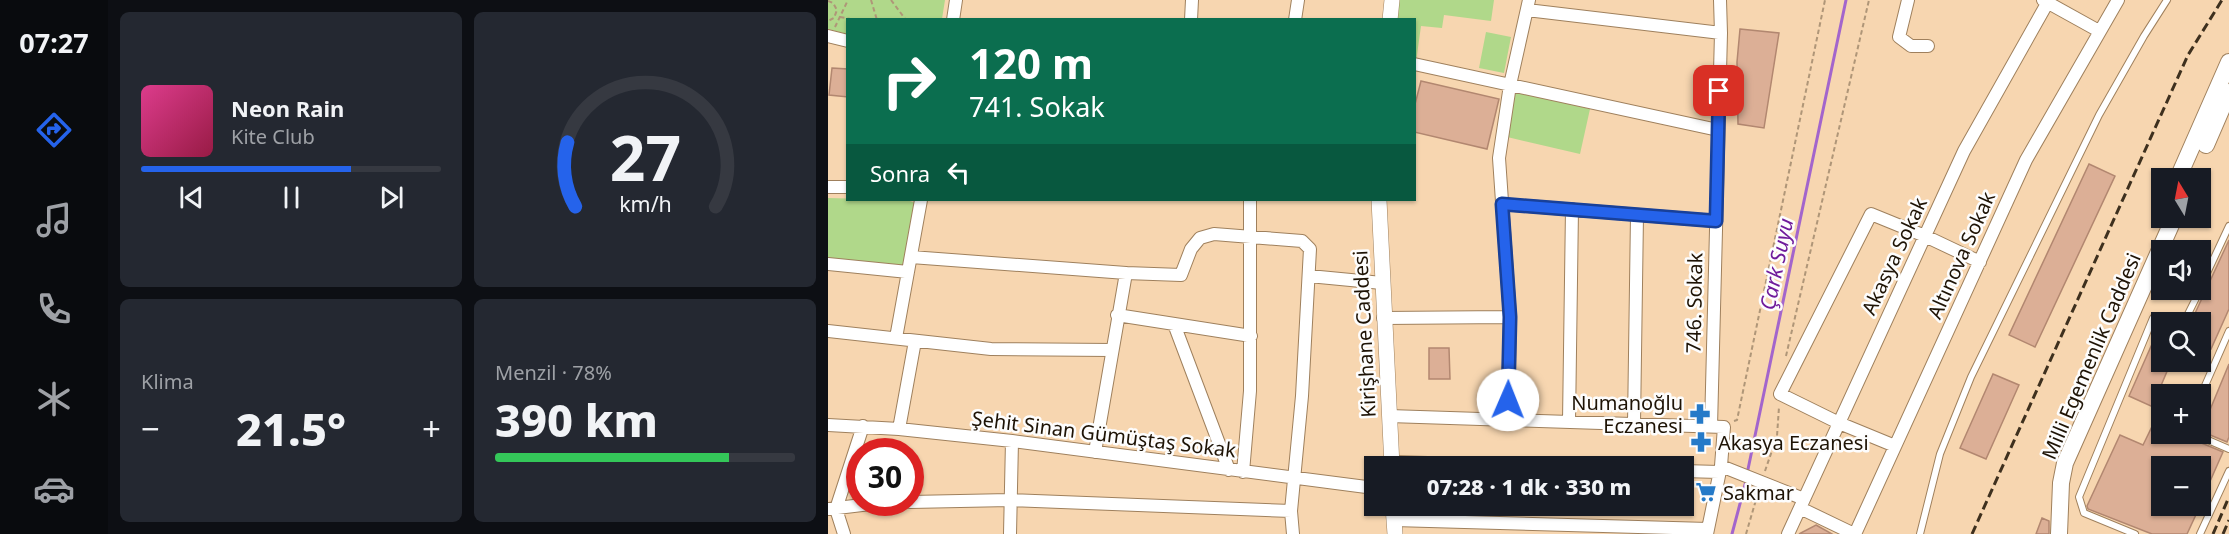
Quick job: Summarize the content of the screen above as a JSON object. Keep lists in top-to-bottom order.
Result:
{
  "streets": {
    "main road": ["Milli Egemenlik Caddesi"],
    "street": [
      "Altınova Sokak",
      "Akasya Sokak",
      "746. Sokak",
      "Kirişhane Caddesi",
      "Şehit Sinan Gümüştaş Sokak"
    ]
  },
  "water": ["Çark Suyu"],
  "places": {
    "pharmacy": ["Numanoğlu Eczanesi", "Akasya Eczanesi"],
    "supermarket": ["Sakmar"]
  },
  "north": "top",
  "page": {
    "tabs": "07:27",
    "turn": ["120 m", "741. Sokak"],
    "song": ["Neon Rain", "Kite Club"],
    "then": "Sonra",
    "map_buttons": ["+", "−"],
    "tile": [
      "Klima",
      ["Menzil · 78%", "390 km"]
    ],
    "heat": ["−", "21.5°", "+"],
    "limit": "30",
    "trip": "07:28 · 1 dk · 330 m",
    "gauge": ["27", "km/h"]
  }
}
